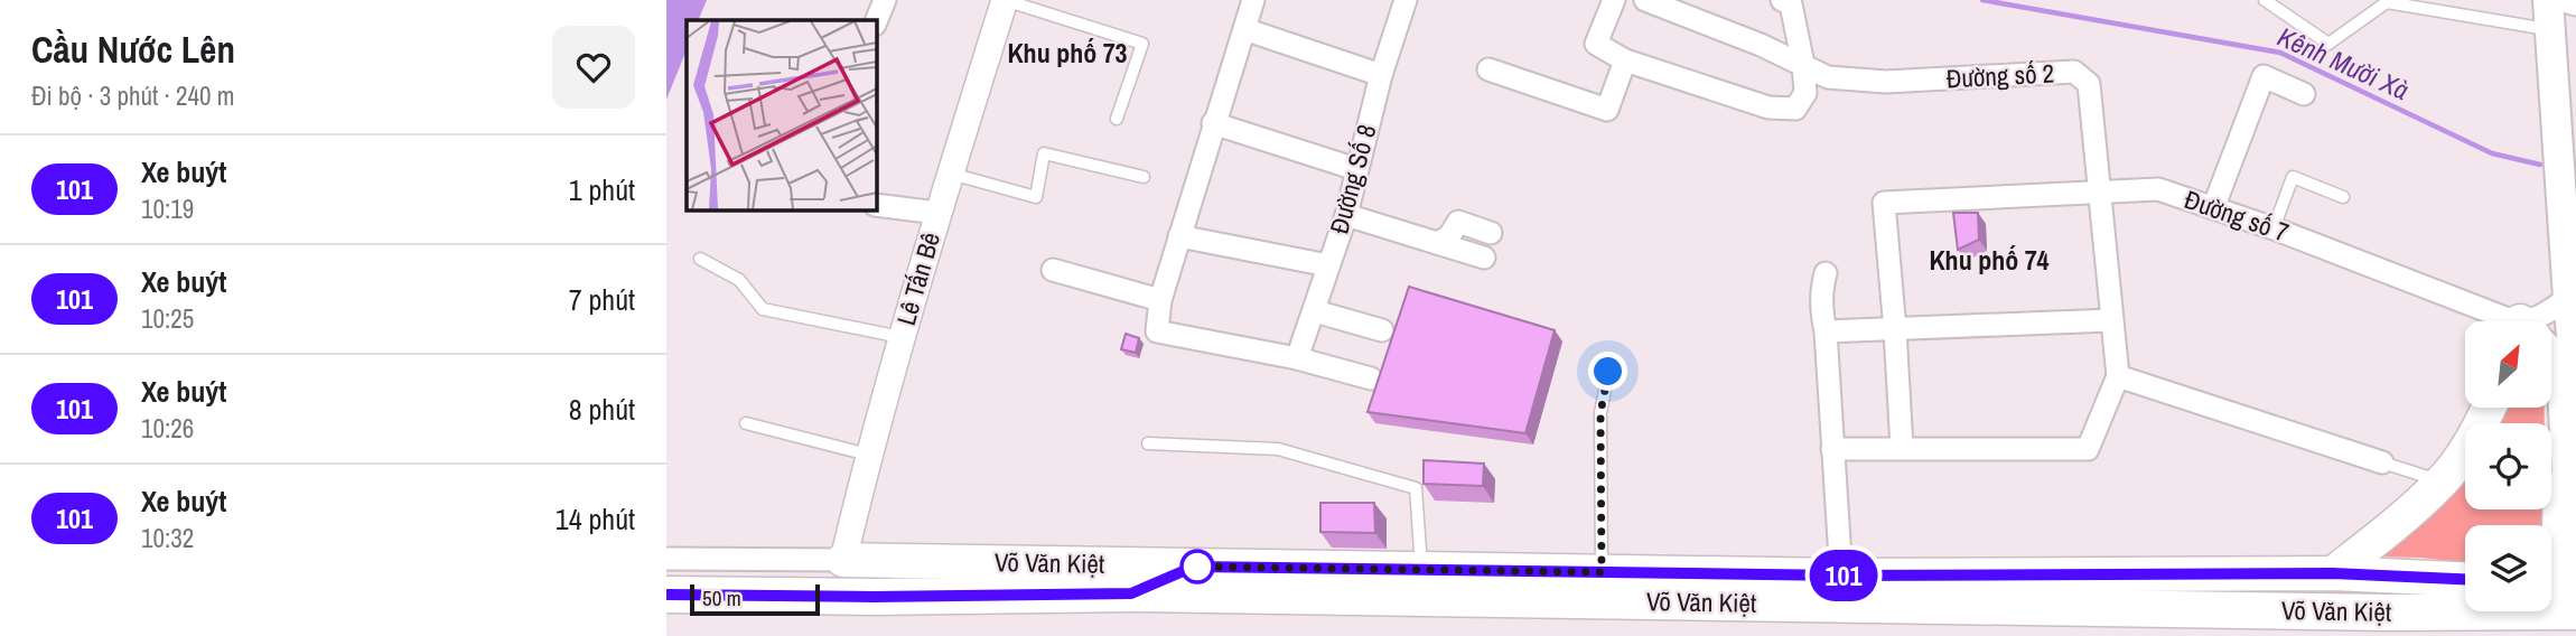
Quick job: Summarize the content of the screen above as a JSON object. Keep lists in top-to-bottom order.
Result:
{
  "streets": {
    "highway": ["Võ Văn Kiệt"],
    "street": [
      "Đường số 2",
      "Đường Số 8",
      "Đường số 7",
      "Lê Tấn Bê"
    ]
  },
  "crossings": [
    ["Đường số 2", "Đường số 7"],
    ["Lê Tấn Bê", "Võ Văn Kiệt"]
  ],
  "districts": ["Khu phố 73", "Khu phố 74"],
  "water": ["Kênh Mười Xà"],
  "lines": ["bus line 101"],
  "scale_bar": "50 m",
  "north": "top right",
  "page": {
    "heading": ["Cầu Nước Lên", "Đi bộ · 3 phút · 240 m"],
    "on_map": "101",
    "list": [
      {
        "mark": "101",
        "name": "Xe buýt",
        "note": "10:19",
        "value": "1 phút"
      },
      {
        "mark": "101",
        "name": "Xe buýt",
        "note": "10:25",
        "value": "7 phút"
      },
      {
        "mark": "101",
        "name": "Xe buýt",
        "note": "10:26",
        "value": "8 phút"
      },
      {
        "mark": "101",
        "name": "Xe buýt",
        "note": "10:32",
        "value": "14 phút"
      }
    ],
    "scale": "50 m"
  }
}
